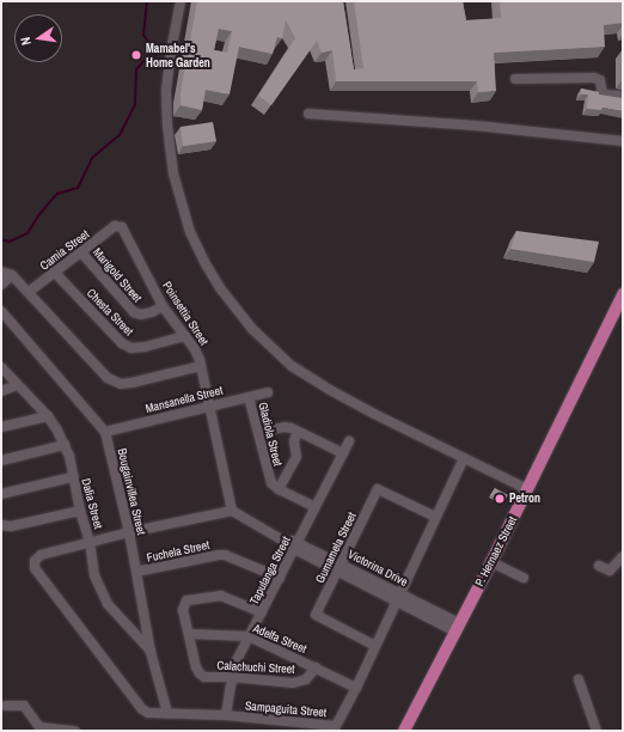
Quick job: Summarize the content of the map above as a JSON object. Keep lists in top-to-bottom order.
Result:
{
  "streets": {
    "main road": ["P. Hernaez Street"],
    "street": [
      "Camia Street",
      "Marigold Street",
      "Chesta Street",
      "Poinsettia Street",
      "Mansanella Street",
      "Gladiola Street",
      "Bougainvillea Street",
      "Dalia Street",
      "Gumamela Street",
      "Fuchela Street",
      "Victorina Drive",
      "Tapulanga Street",
      "Adelfa Street",
      "Calachuchi Street",
      "Sampaguita Street"
    ]
  },
  "crossings": [
    ["Camia Street", "Marigold Street"],
    ["Camia Street", "Chesta Street"],
    ["Camia Street", "Poinsettia Street"],
    ["Marigold Street", "Poinsettia Street"],
    ["Chesta Street", "Poinsettia Street"],
    ["Poinsettia Street", "Mansanella Street"],
    ["Poinsettia Street", "Victorina Drive"],
    ["Mansanella Street", "Gladiola Street"],
    ["Mansanella Street", "Bougainvillea Street"],
    ["Bougainvillea Street", "Dalia Street"],
    ["Bougainvillea Street", "Fuchela Street"],
    ["Bougainvillea Street", "Sampaguita Street"],
    ["Dalia Street", "Sampaguita Street"],
    ["Gumamela Street", "Victorina Drive"],
    ["Gumamela Street", "Sampaguita Street"],
    ["Fuchela Street", "Tapulanga Street"],
    ["P. Hernaez Street", "Victorina Drive"],
    ["Victorina Drive", "Tapulanga Street"],
    ["Victorina Drive", "Sampaguita Street"],
    ["Tapulanga Street", "Adelfa Street"],
    ["Tapulanga Street", "Calachuchi Street"],
    ["Tapulanga Street", "Sampaguita Street"],
    ["Adelfa Street", "Calachuchi Street"],
    ["Adelfa Street", "Sampaguita Street"]
  ],
  "places": ["Mamabel's Home Garden", "Petron"],
  "north": "left"
}
